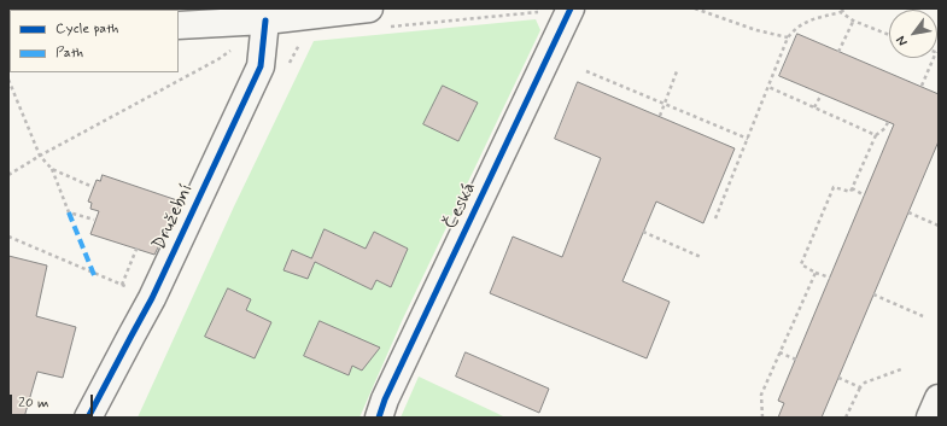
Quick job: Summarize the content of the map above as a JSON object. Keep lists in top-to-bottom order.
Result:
{
  "streets": {
    "street": ["Česká", "Družební"]
  },
  "legend": ["Cycle path", "Path"],
  "scale_bar": "20 m",
  "north": "bottom left"
}
